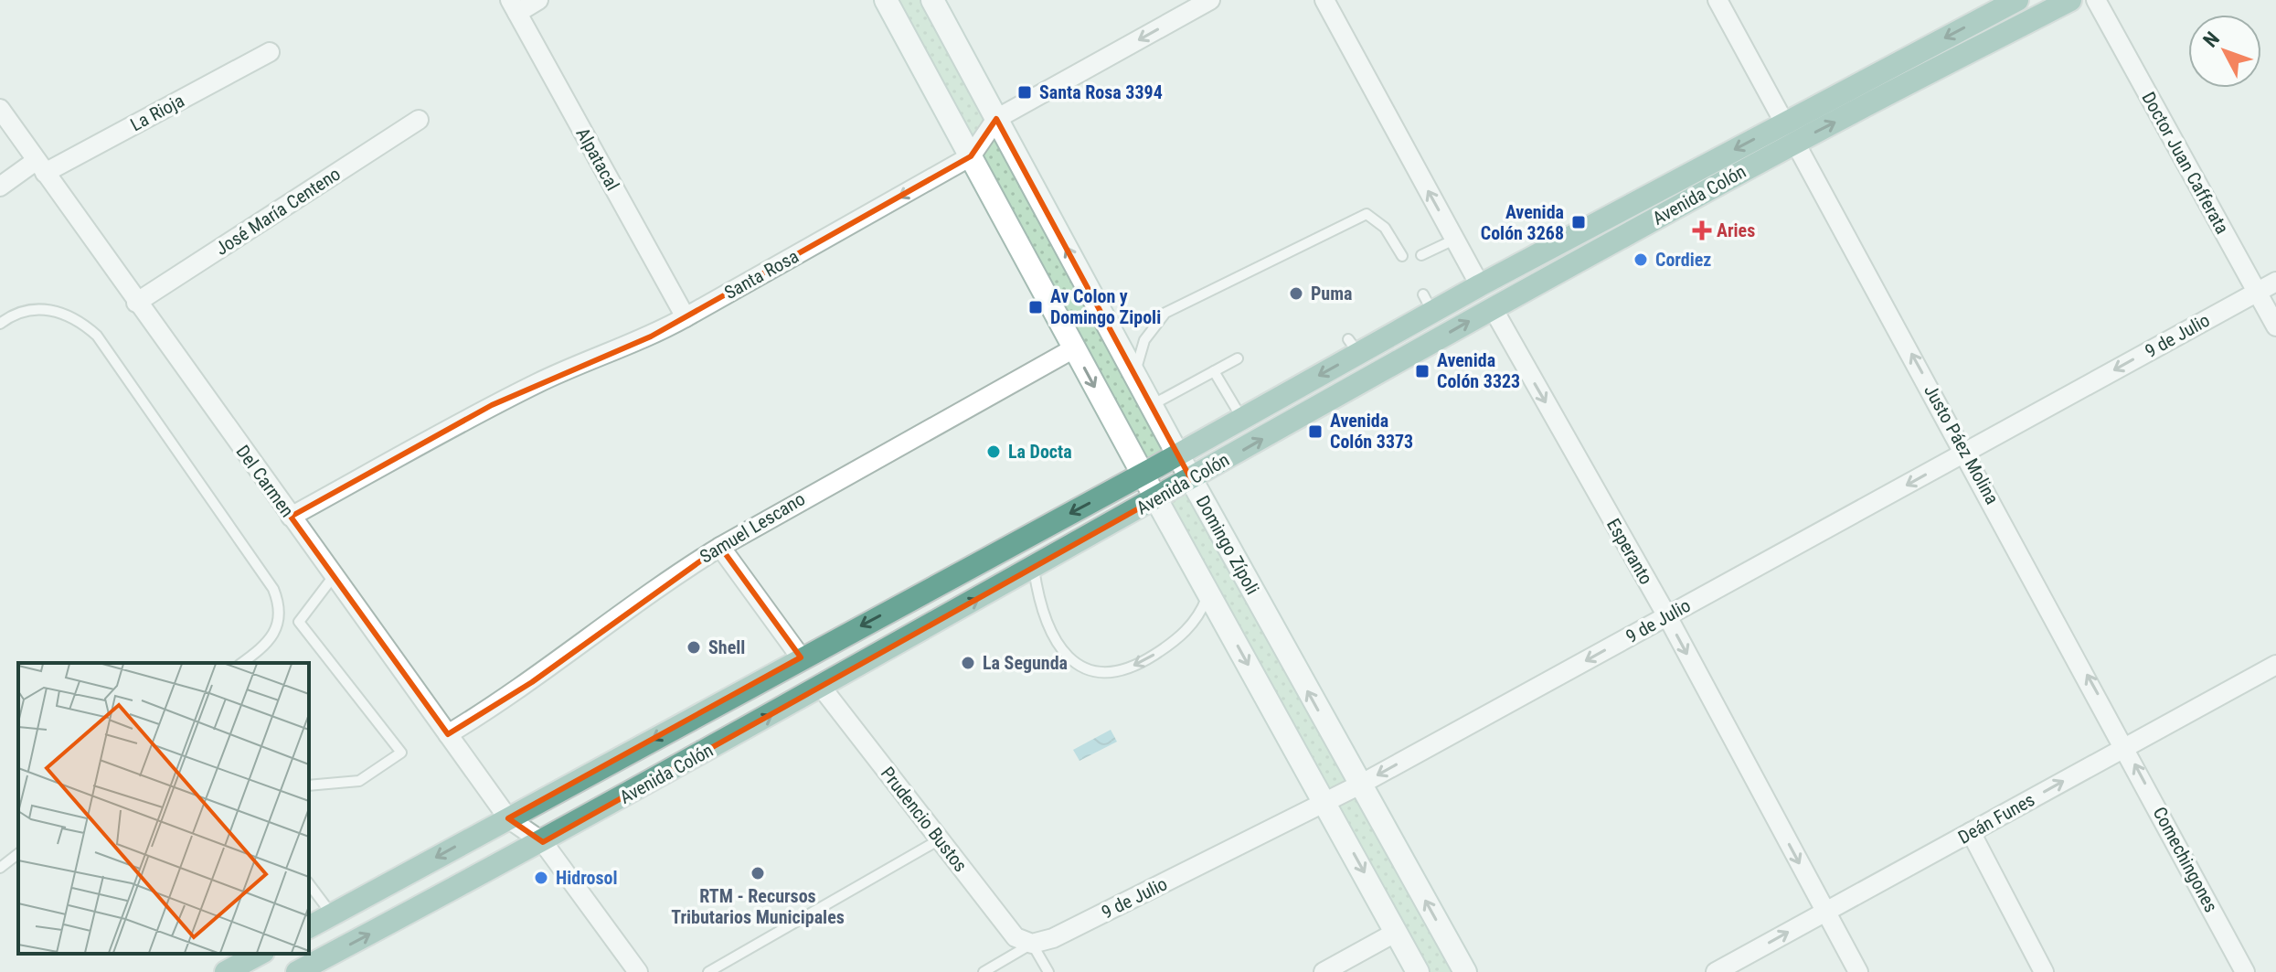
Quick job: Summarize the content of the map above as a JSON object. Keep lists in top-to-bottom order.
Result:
{
  "streets": {
    "main road": ["Avenida Colón", "Domingo Zípoli"],
    "street": [
      "La Rioja",
      "Alpatacal",
      "Doctor Juan Cafferata",
      "José María Centeno",
      "Santa Rosa",
      "9 de Julio",
      "Justo Páez Molina",
      "Del Carmen",
      "Samuel Lescano",
      "Esperanto",
      "Deán Funes",
      "Prudencio Bustos",
      "Comechingones"
    ]
  },
  "crossings": [
    ["La Rioja", "Del Carmen"],
    ["Alpatacal", "Santa Rosa"],
    ["Doctor Juan Cafferata", "9 de Julio"],
    ["Avenida Colón", "Justo Páez Molina"],
    ["Avenida Colón", "Del Carmen"],
    ["Avenida Colón", "Domingo Zípoli"],
    ["Avenida Colón", "Esperanto"],
    ["Avenida Colón", "Prudencio Bustos"],
    ["José María Centeno", "Del Carmen"],
    ["Santa Rosa", "Del Carmen"],
    ["Santa Rosa", "Domingo Zípoli"],
    ["9 de Julio", "Justo Páez Molina"],
    ["9 de Julio", "Domingo Zípoli"],
    ["9 de Julio", "Esperanto"],
    ["9 de Julio", "Prudencio Bustos"],
    ["Justo Páez Molina", "Deán Funes"],
    ["Justo Páez Molina", "Comechingones"],
    ["Del Carmen", "Samuel Lescano"],
    ["Esperanto", "Deán Funes"],
    ["Deán Funes", "Comechingones"]
  ],
  "one_way": [
    "Santa Rosa",
    "9 de Julio",
    "Justo Páez Molina",
    "Esperanto",
    "Deán Funes",
    "Comechingones"
  ],
  "places": {
    "transit": [
      "Santa Rosa 3394",
      "Avenida Colón 3268",
      "Av Colon y Domingo Zipoli",
      "Avenida Colón 3323",
      "Avenida Colón 3373"
    ],
    "health": ["Aries"],
    "other": [
      "Cordiez",
      "Puma",
      "La Docta",
      "Shell",
      "La Segunda",
      "RTM - Recursos Tributarios Municipales",
      "Hidrosol"
    ]
  },
  "north": "top left"
}
